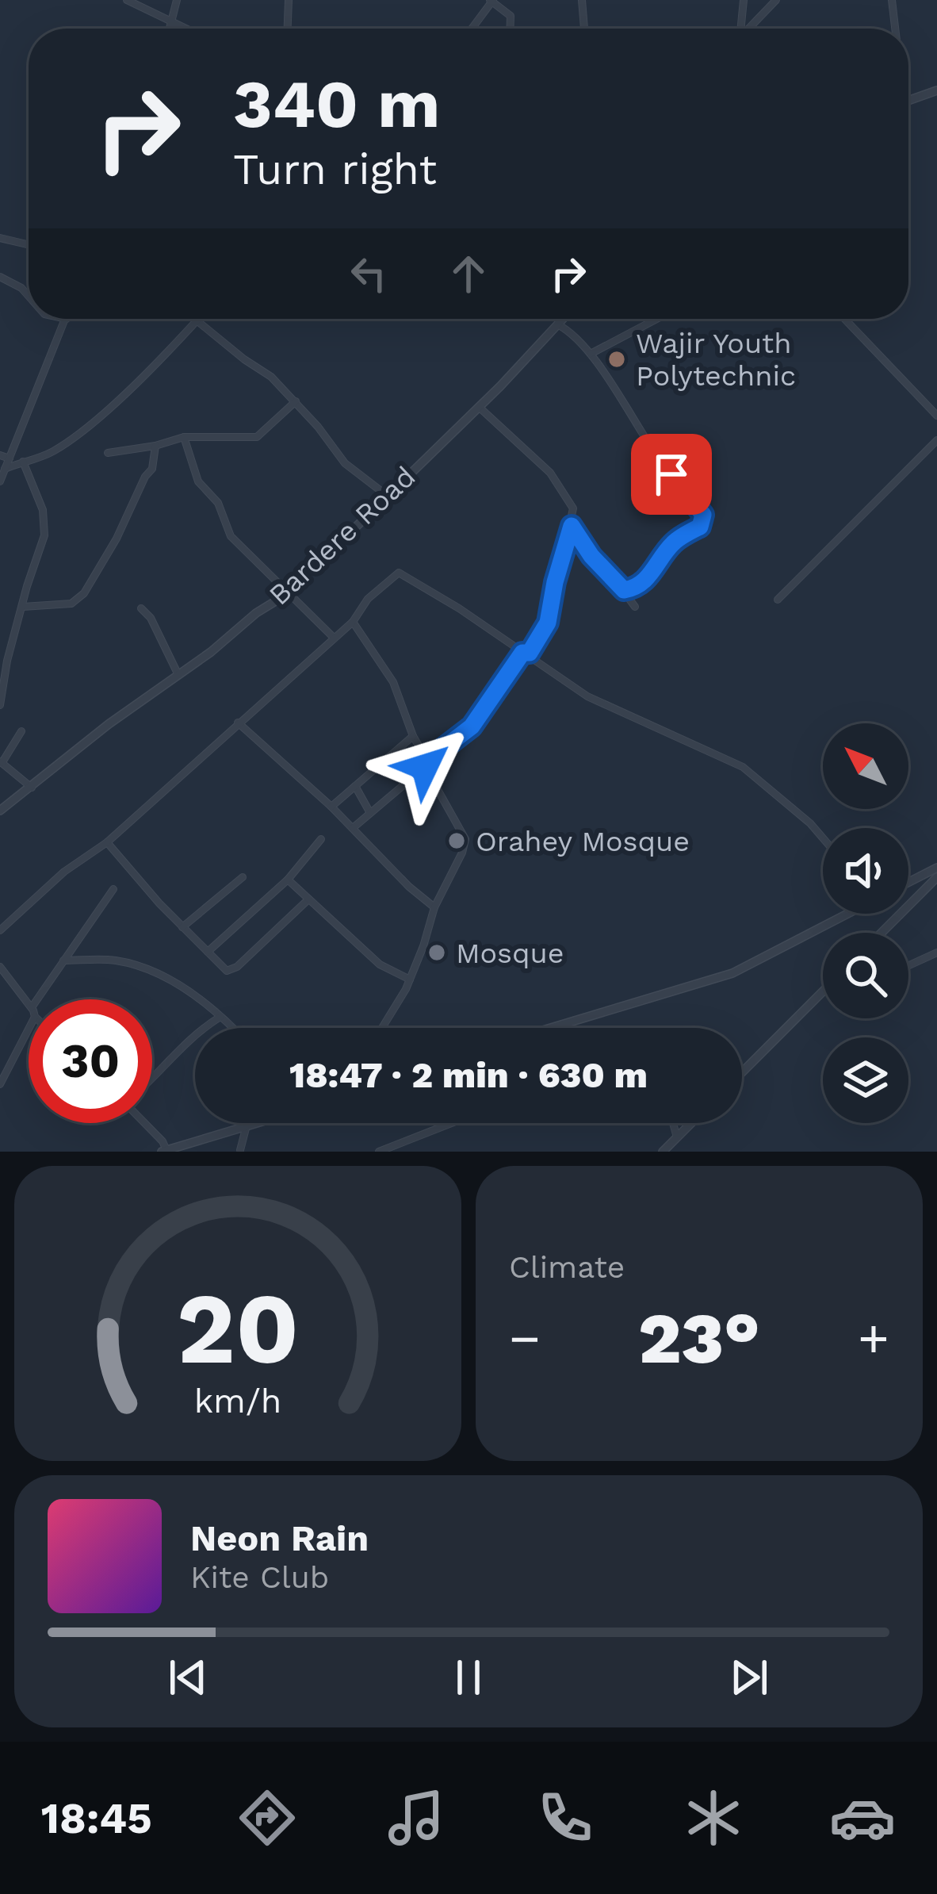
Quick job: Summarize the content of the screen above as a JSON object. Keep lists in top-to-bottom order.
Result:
{
  "streets": {
    "street": ["Bardere Road"]
  },
  "places": ["Wajir Youth Polytechnic", "Orahey Mosque", "Mosque"],
  "north": "top left",
  "page": {
    "turn": ["340 m", "Turn right"],
    "limit": "30",
    "trip": "18:47 · 2 min · 630 m",
    "tile": "Climate",
    "heat": ["−", "23°", "+"],
    "song": ["Neon Rain", "Kite Club"],
    "tabs": "18:45",
    "gauge": ["20", "km/h"]
  }
}
